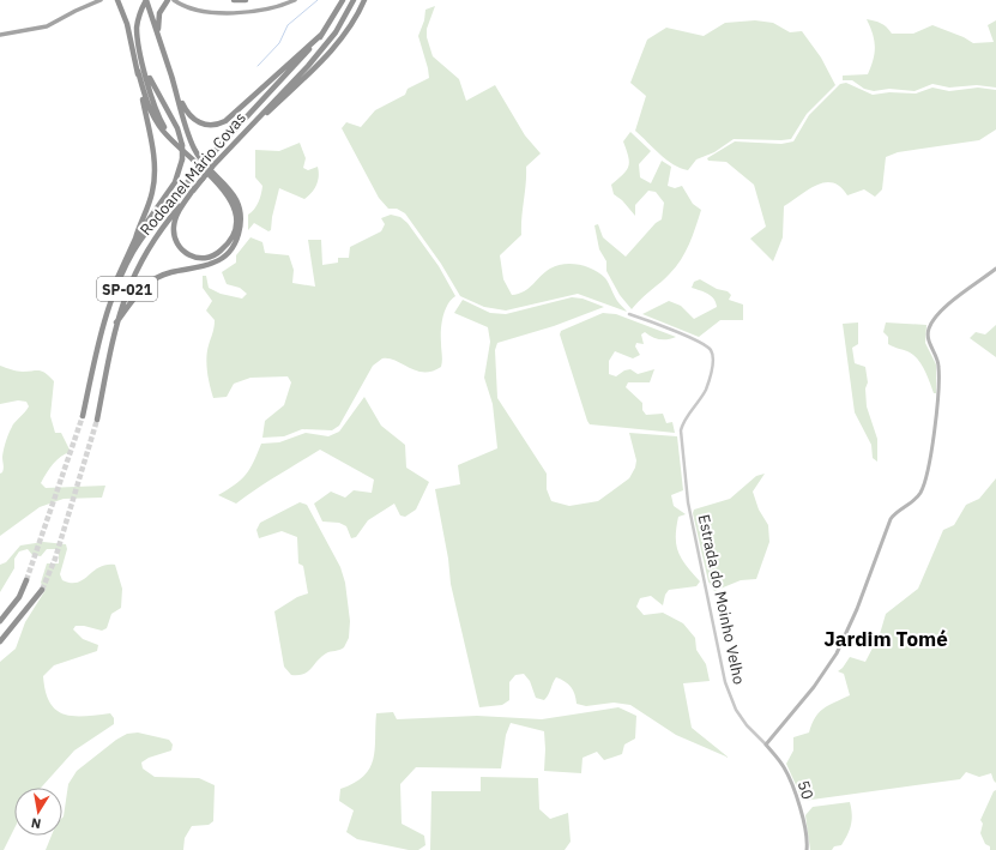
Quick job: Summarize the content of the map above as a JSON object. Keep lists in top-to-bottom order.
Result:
{
  "streets": {
    "highway": ["Rodoanel Mário Covas", "SP-021"],
    "main road": ["50"],
    "street": ["Estrada do Moinho Velho"]
  },
  "crossings": [
    ["Estrada do Moinho Velho", "50"]
  ],
  "districts": ["Jardim Tomé"],
  "north": "bottom"
}
